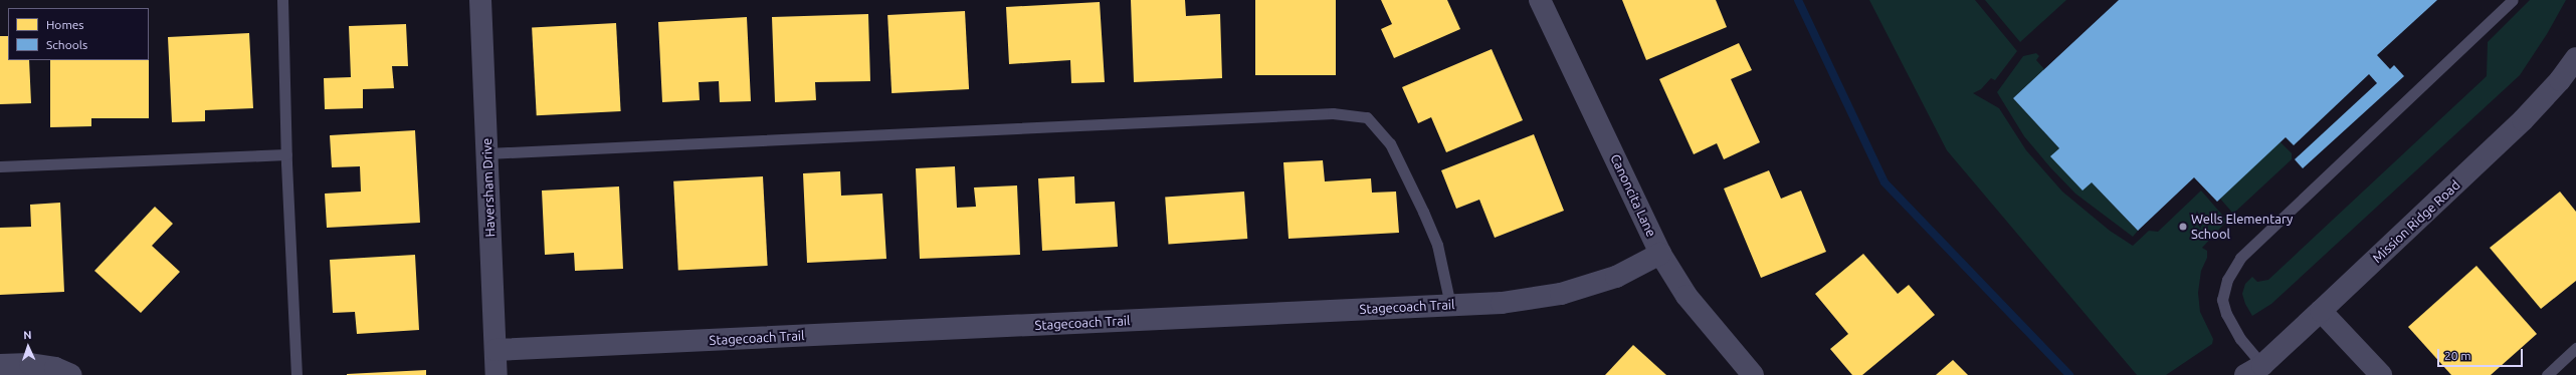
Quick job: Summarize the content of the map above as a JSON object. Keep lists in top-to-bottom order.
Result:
{
  "streets": {
    "street": [
      "Haversham Drive",
      "Canoncita Lane",
      "Mission Ridge Road",
      "Stagecoach Trail"
    ]
  },
  "crossings": [
    ["Haversham Drive", "Stagecoach Trail"],
    ["Canoncita Lane", "Stagecoach Trail"]
  ],
  "places": ["Wells Elementary School"],
  "legend": ["Homes", "Schools"],
  "scale_bar": "20 m",
  "north": "top"
}
